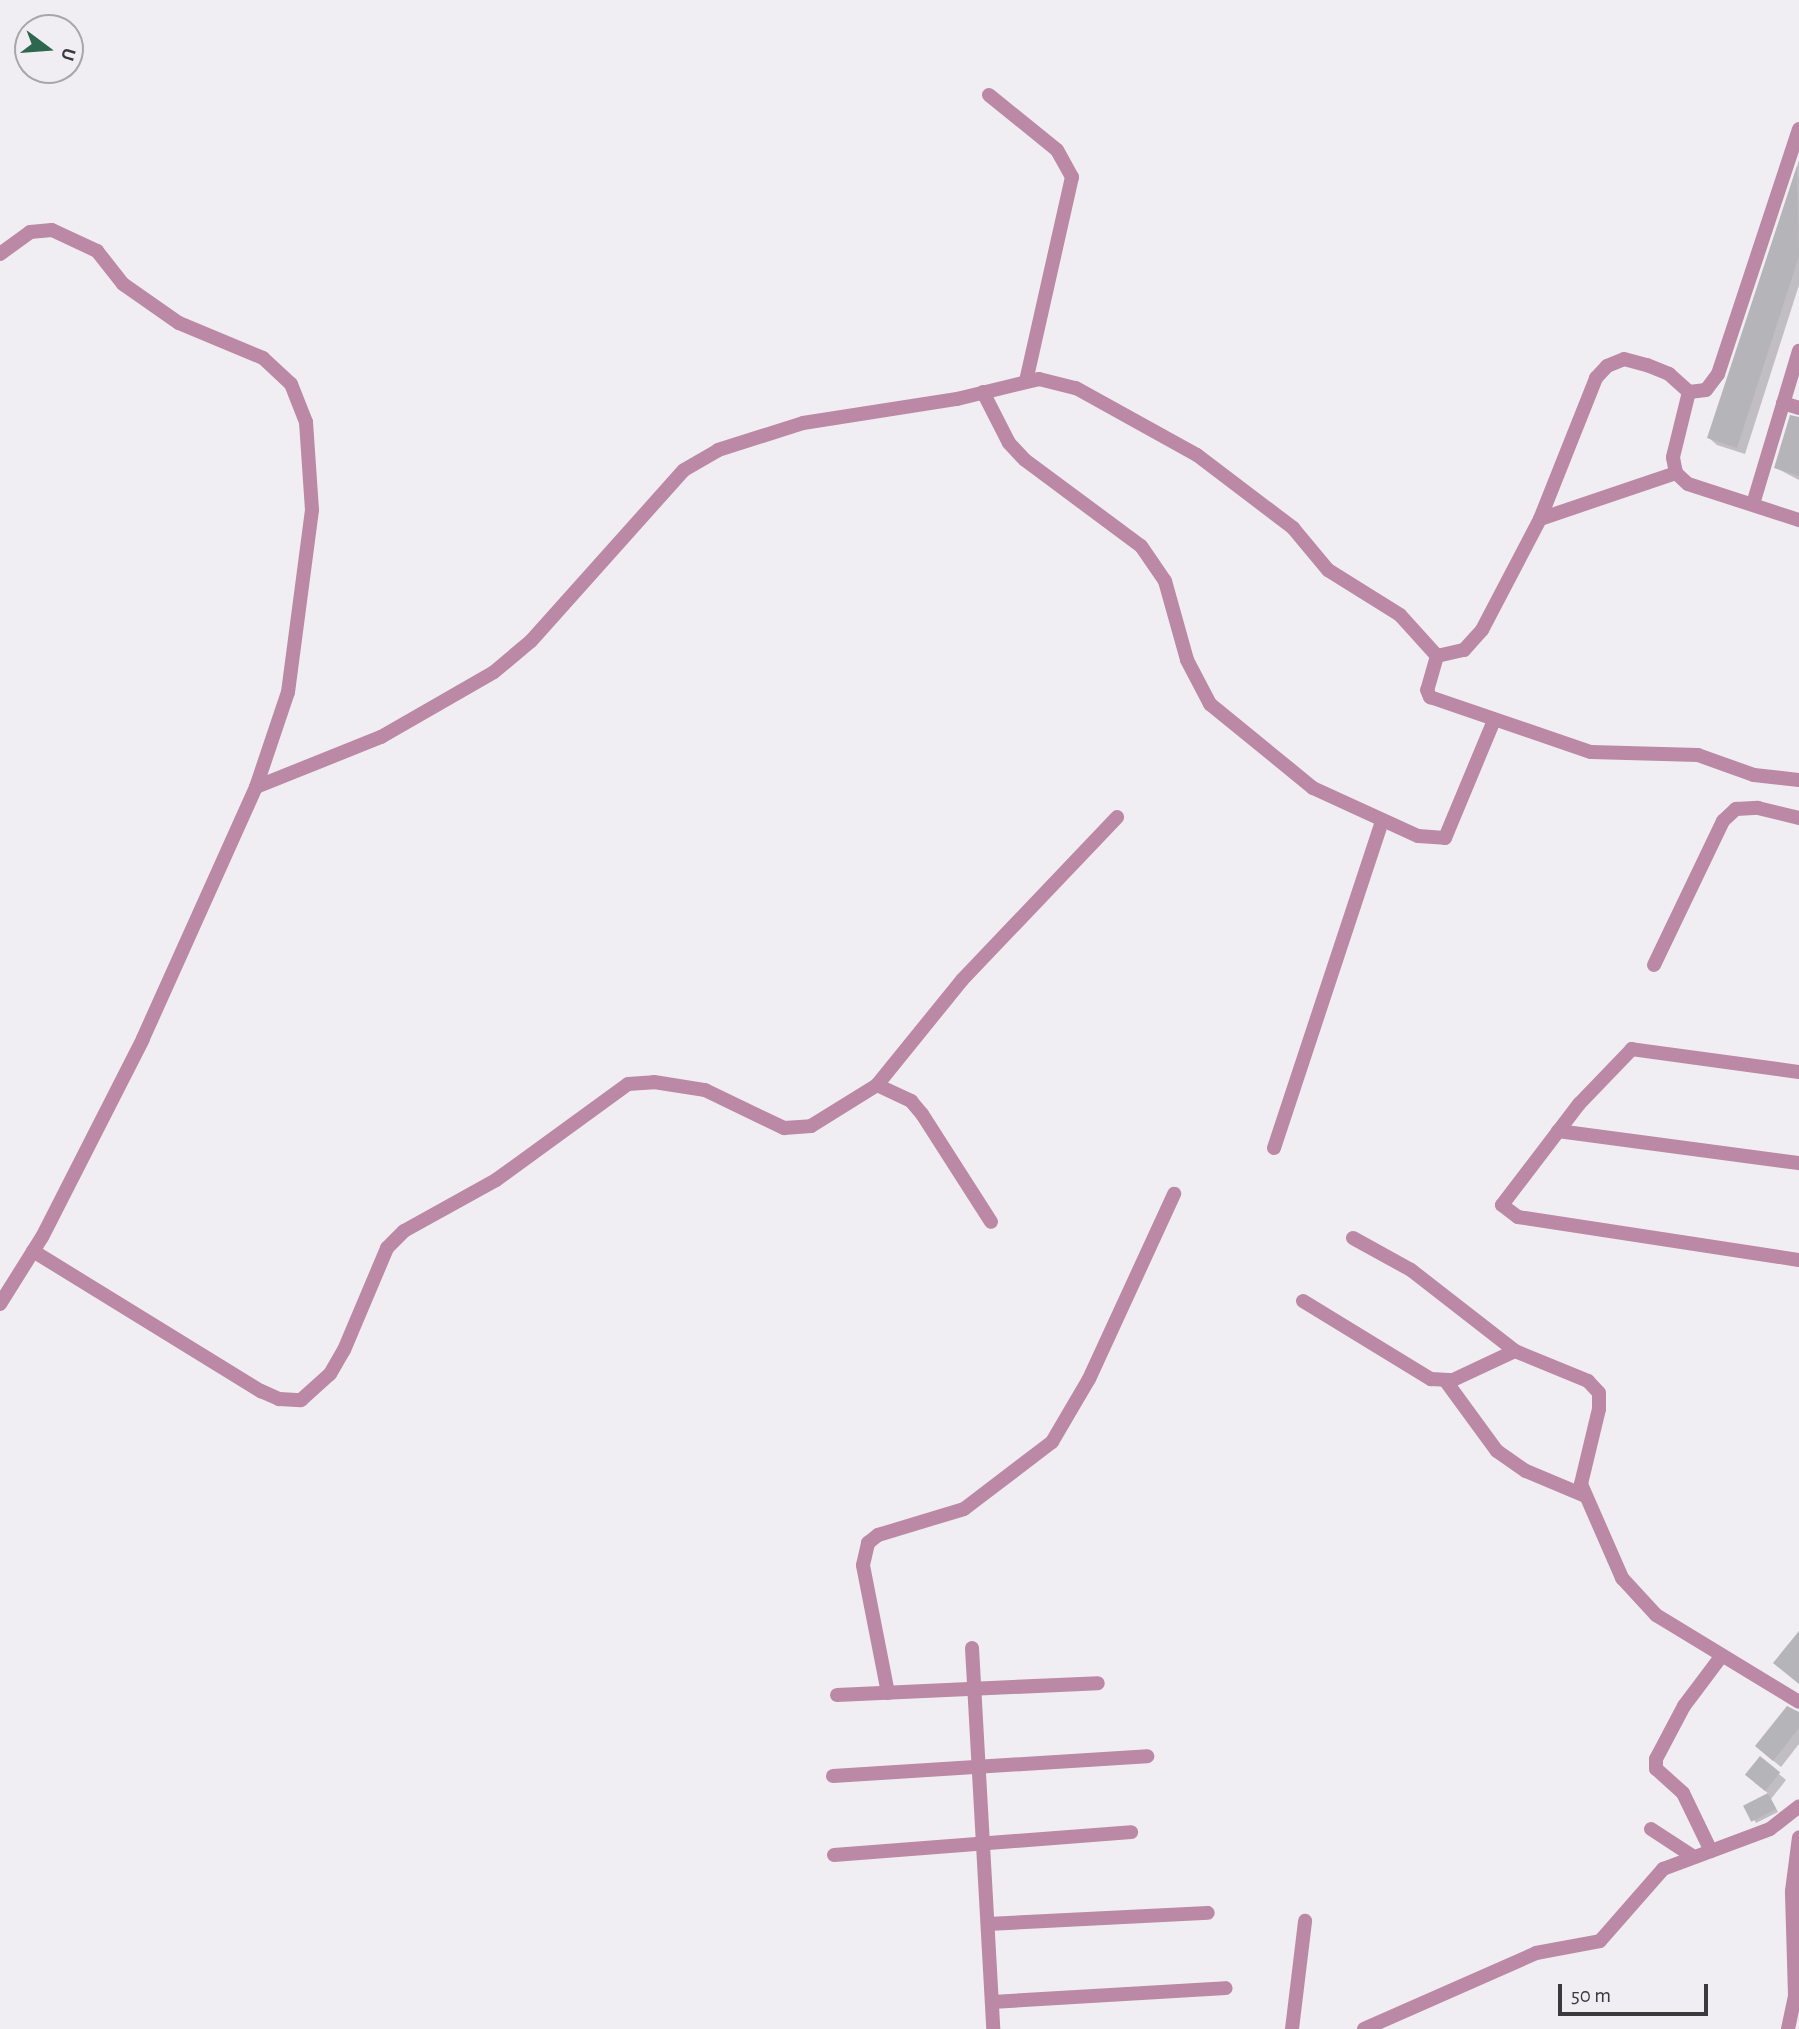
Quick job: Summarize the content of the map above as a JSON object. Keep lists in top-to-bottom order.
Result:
{
  "scale_bar": "50 m",
  "north": "right"
}
